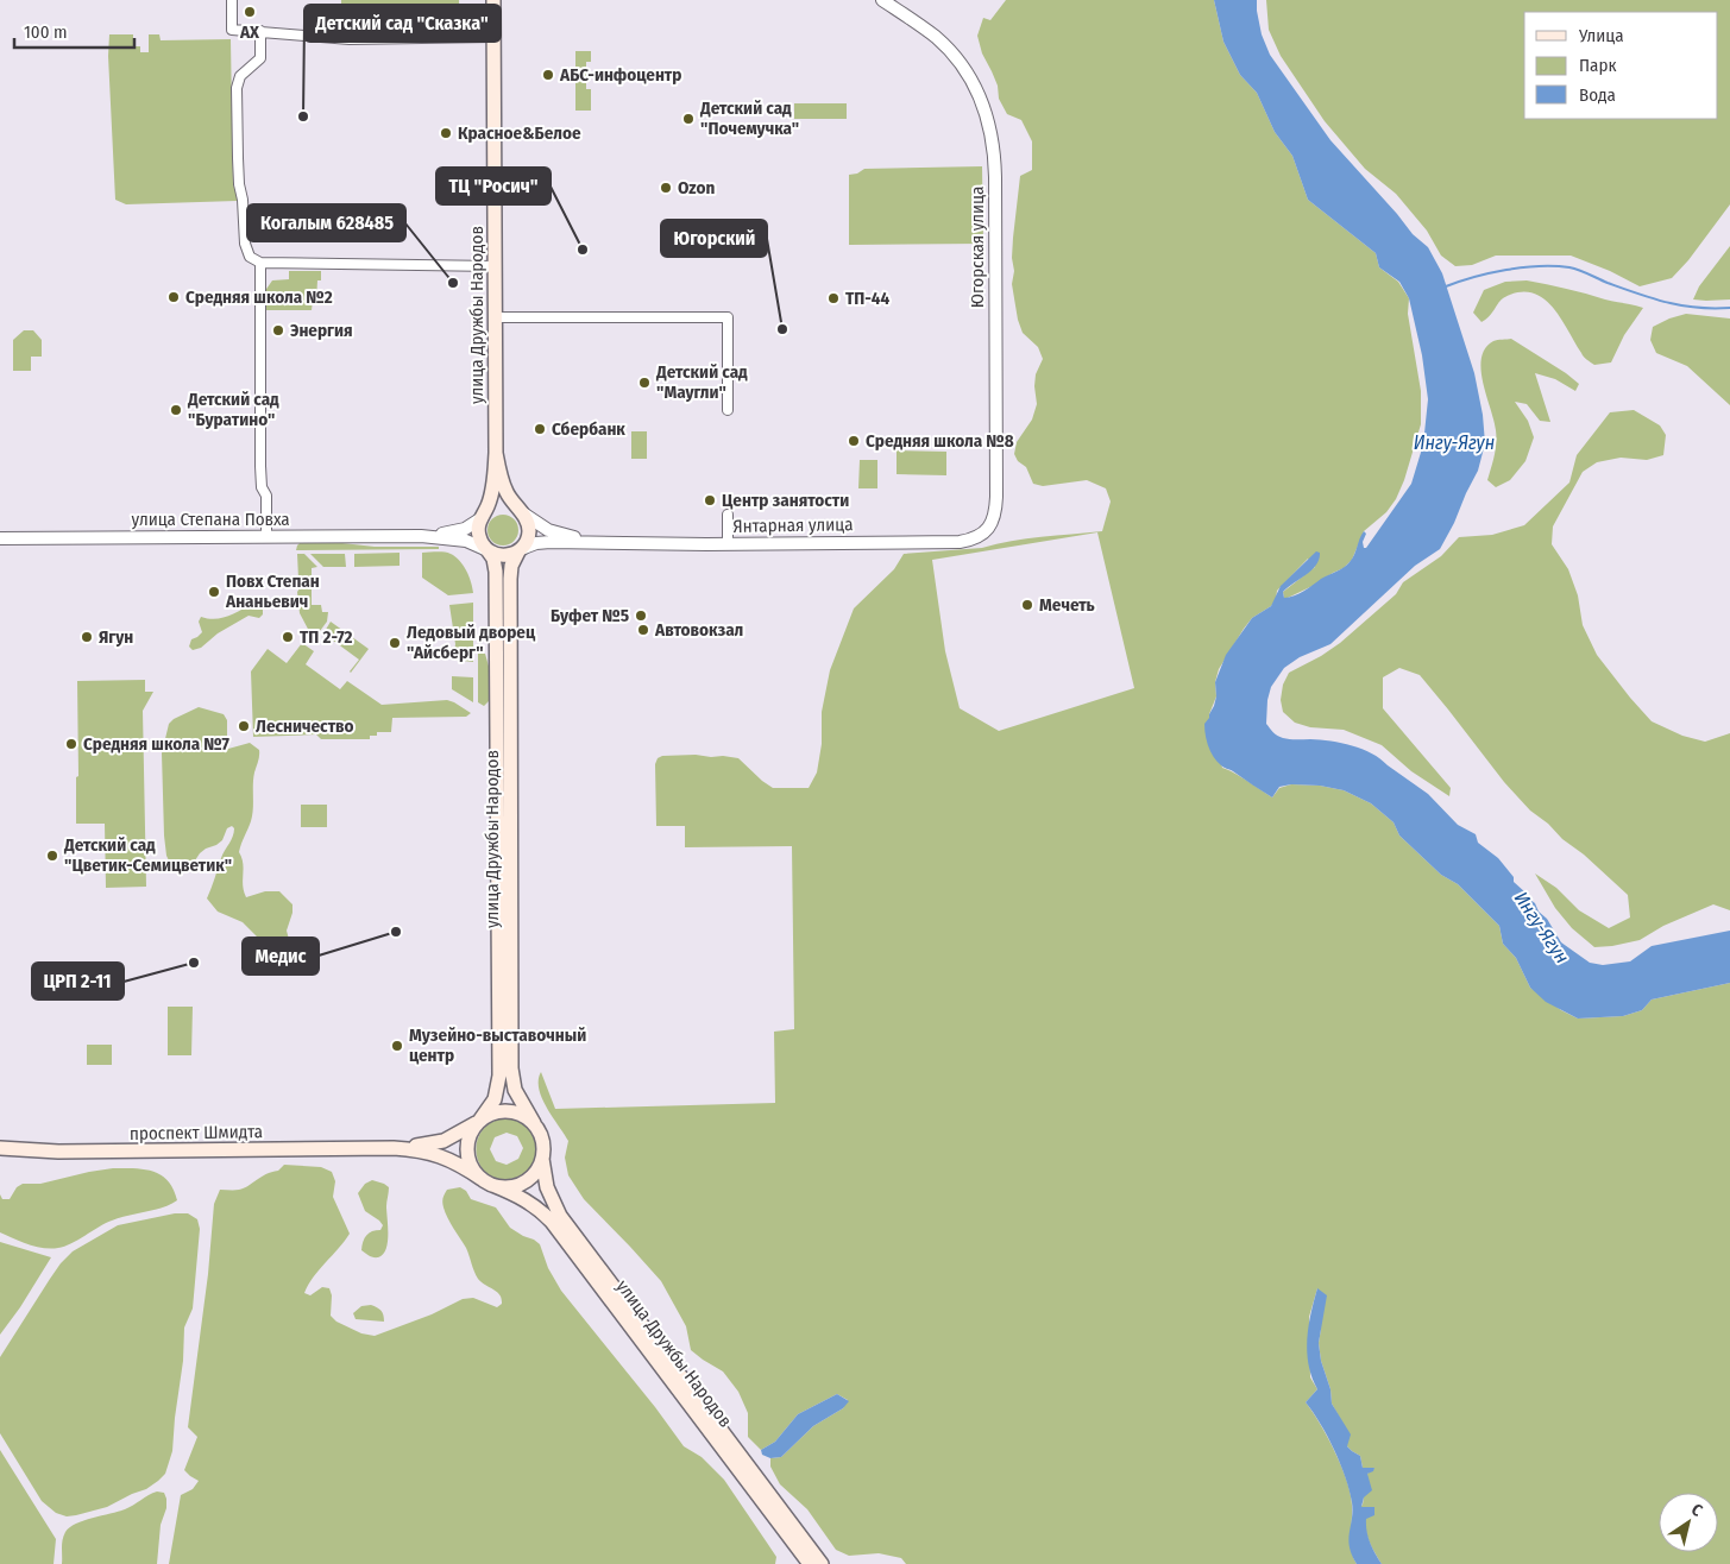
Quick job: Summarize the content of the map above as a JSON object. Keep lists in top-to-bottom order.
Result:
{
  "streets": {
    "main road": ["улица Дружбы Народов", "проспект Шмидта"],
    "street": ["Югорская улица", "улица Степана Повха", "Янтарная улица"]
  },
  "crossings": [
    ["Югорская улица", "Янтарная улица"],
    ["улица Дружбы Народов", "проспект Шмидта"]
  ],
  "water": ["Ингу-Ягун"],
  "places": [
    "АХ",
    "АБС-инфоцентр",
    "Детский сад \"Сказка\"",
    "Детский сад \"Почемучка\"",
    "Красное&Белое",
    "Ozon",
    "ТЦ \"Росич\"",
    "Когалым 628485",
    "Средняя школа №2",
    "ТП-44",
    "Югорский",
    "Энергия",
    "Детский сад \"Маугли\"",
    "Детский сад \"Буратино\"",
    "Сбербанк",
    "Средняя школа №8",
    "Центр занятости",
    "Повх Степан Ананьевич",
    "Мечеть",
    "Буфет №5",
    "Автовокзал",
    "Ягун",
    "ТП 2-72",
    "Ледовый дворец \"Айсберг\"",
    "Лесничество",
    "Средняя школа №7",
    "Детский сад \"Цветик-Семицветик\"",
    "Медис",
    "ЦРП 2-11",
    "Музейно-выставочный центр"
  ],
  "legend": ["Улица", "Парк", "Вода"],
  "scale_bar": "100 m",
  "north": "top right"
}
